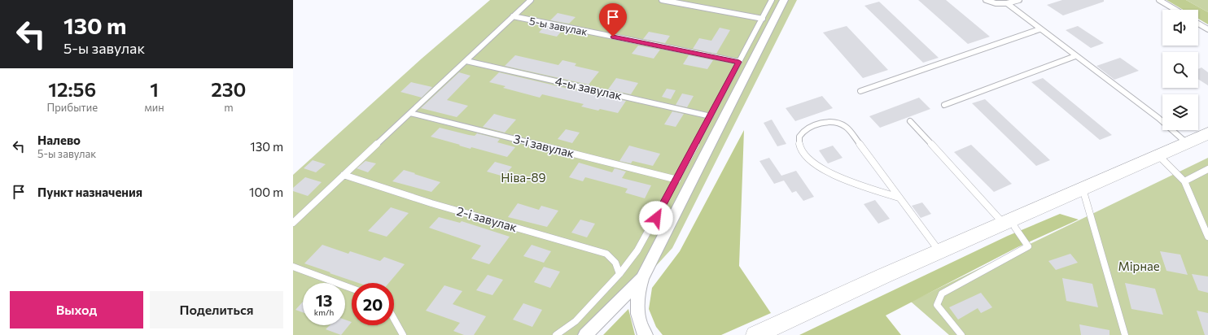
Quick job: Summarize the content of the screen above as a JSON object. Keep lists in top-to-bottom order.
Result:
{
  "streets": {
    "lane": [
      "5-ы завулак",
      "4-ы завулак",
      "3-і завулак",
      "2-і завулак"
    ]
  },
  "parks": ["Ніва-89", "Мірнае"],
  "page": {
    "turn": ["130 m", "5-ы завулак"],
    "eta": [
      "12:56",
      "Прибытие",
      "1",
      "мин",
      "230",
      "m"
    ],
    "list": [
      {
        "name": "Налево",
        "note": "5-ы завулак",
        "value": "130 m"
      },
      {
        "name": "Пункт назначения",
        "value": "100 m"
      }
    ],
    "speed": "13 km/h",
    "limit": "20",
    "buttons": ["Выход", "Поделиться"]
  }
}
